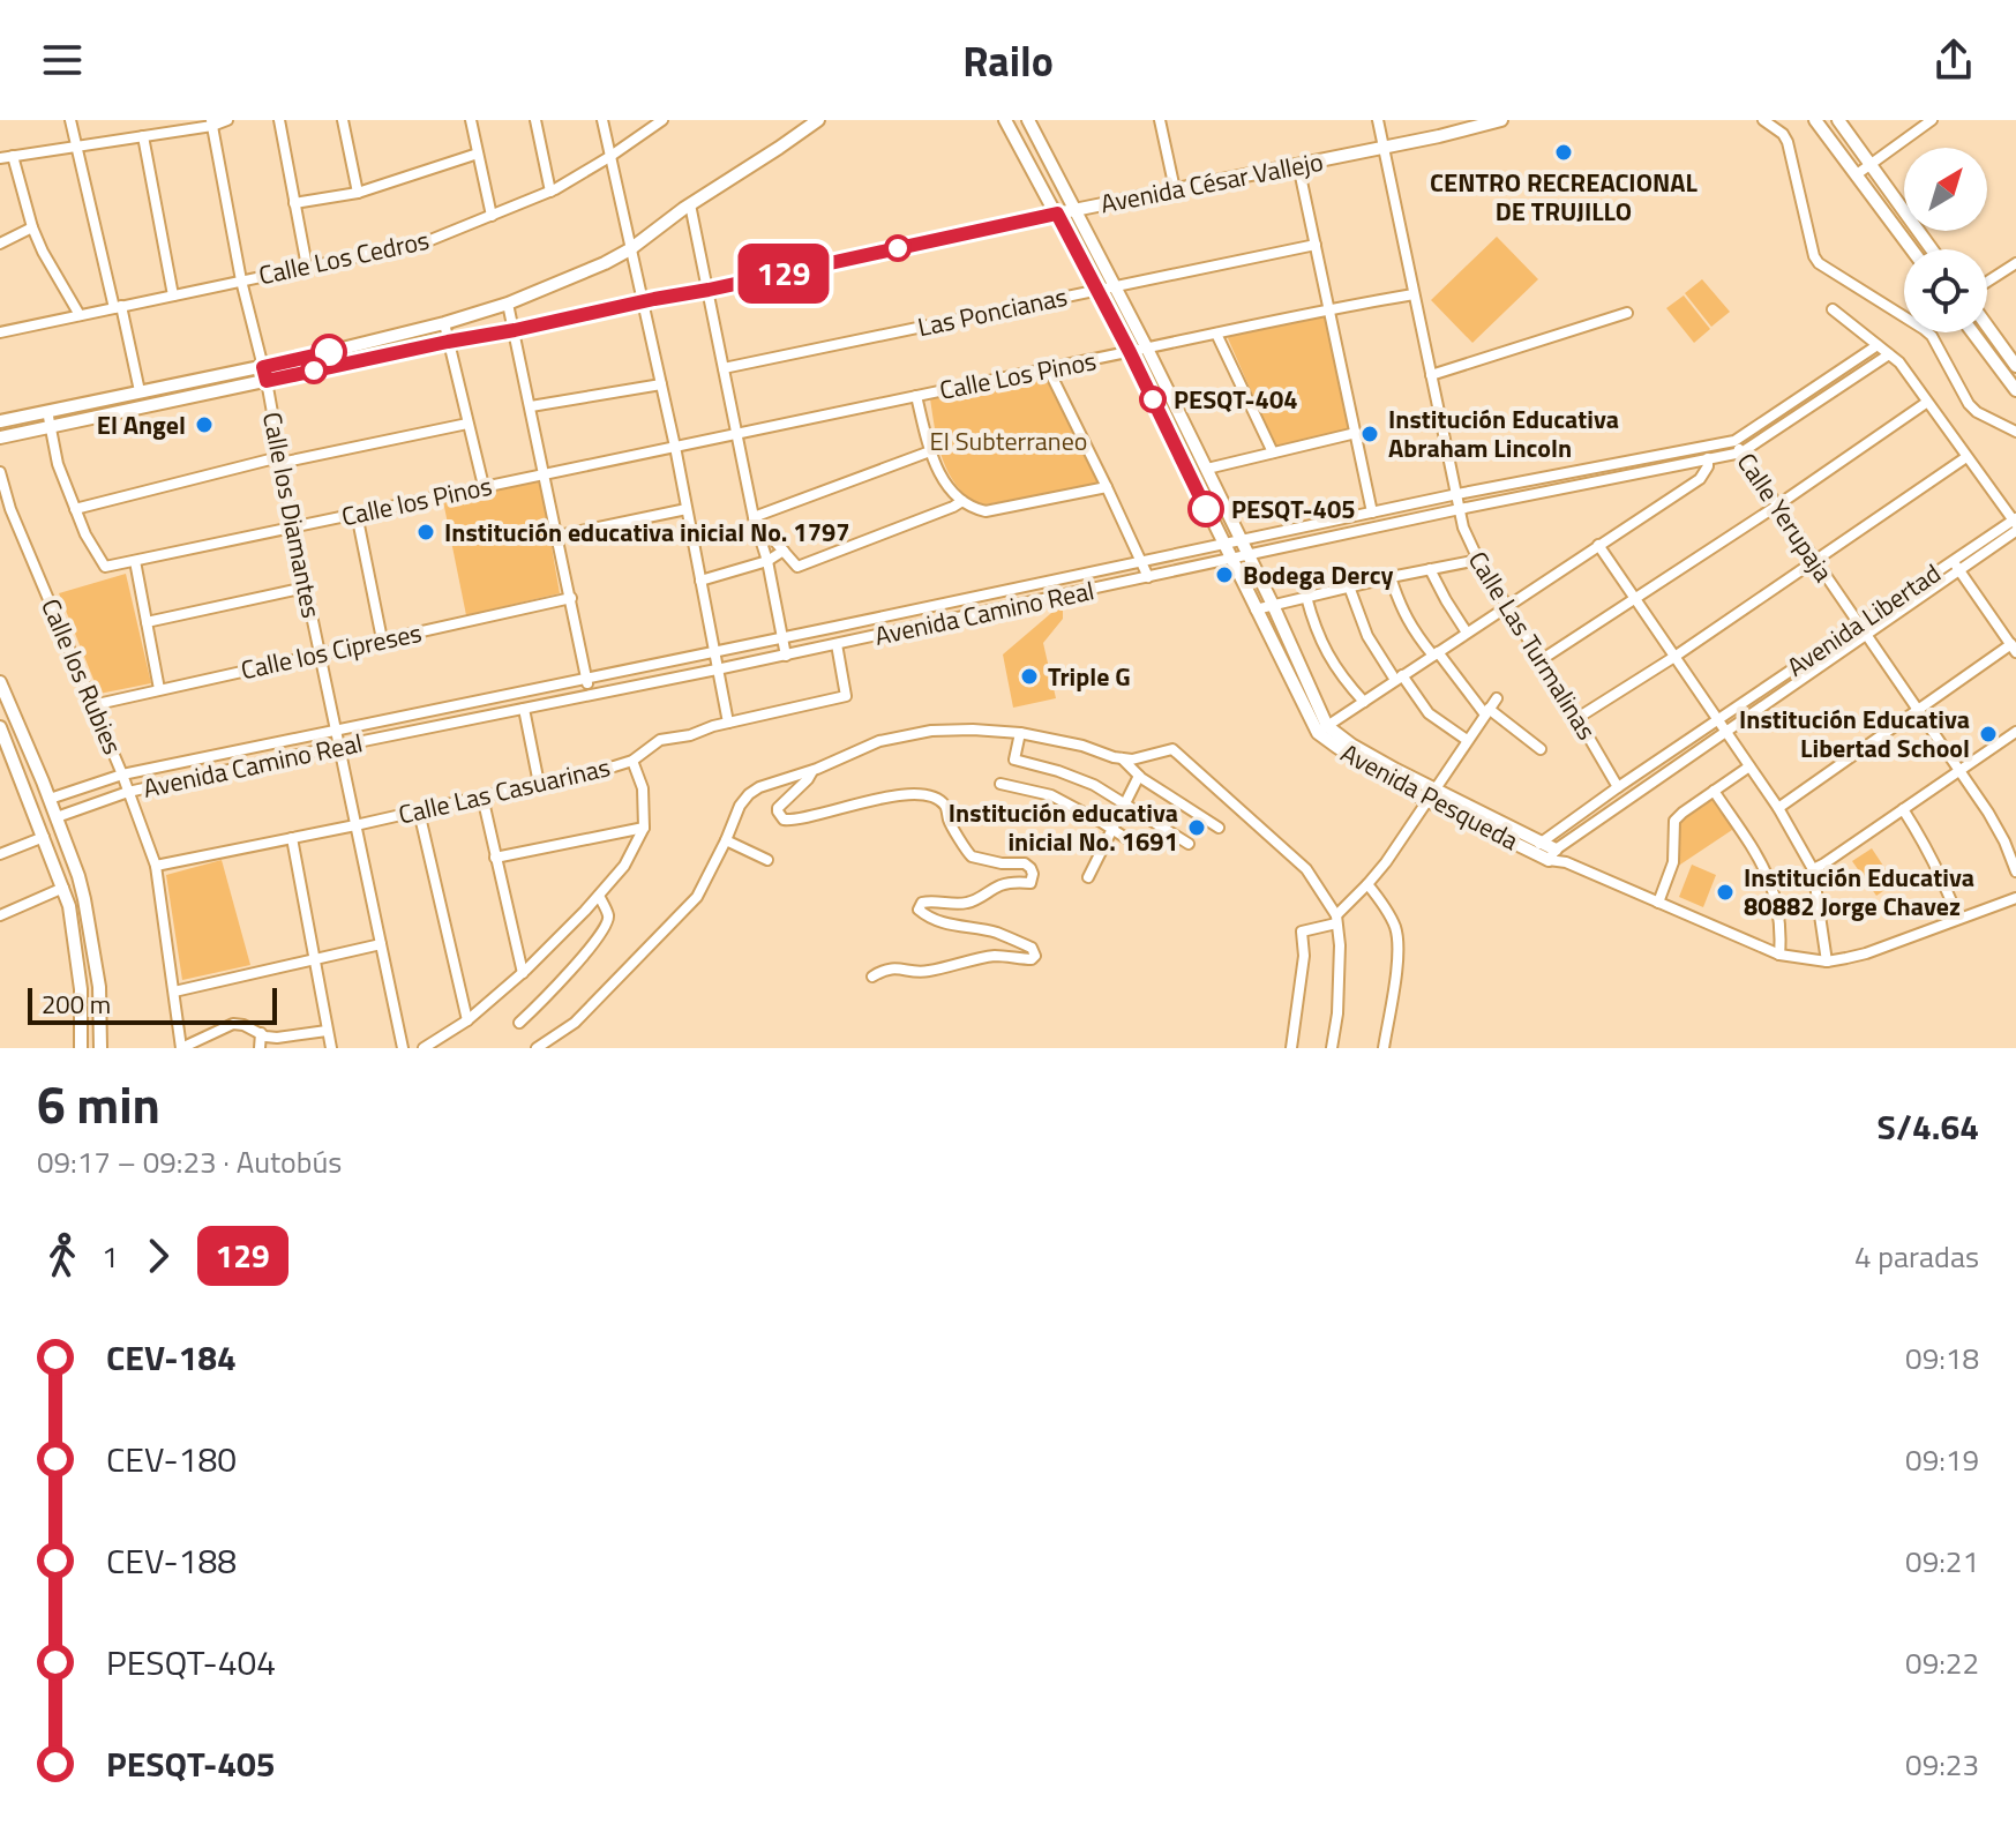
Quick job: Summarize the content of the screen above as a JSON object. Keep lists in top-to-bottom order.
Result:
{
  "streets": {
    "main road": ["Avenida César Vallejo", "Avenida Pesqueda"],
    "street": [
      "Calle Los Cedros",
      "Las Poncianas",
      "Calle Los Pinos",
      "Calle los Pinos",
      "Calle los Diamantes",
      "Calle Yerupaja",
      "Avenida Camino Real",
      "Avenida Libertad",
      "Calle Las Turmalinas",
      "Calle los Cipreses",
      "Calle los Rubies",
      "Calle Las Casuarinas"
    ]
  },
  "crossings": [
    ["Avenida César Vallejo", "Calle los Diamantes"],
    ["Avenida César Vallejo", "Calle Las Turmalinas"],
    ["Avenida César Vallejo", "Avenida Pesqueda"],
    ["Calle Los Cedros", "Calle los Diamantes"],
    ["Las Poncianas", "Avenida Pesqueda"],
    ["Calle Los Pinos", "Calle los Pinos"],
    ["Calle Los Pinos", "Calle Las Turmalinas"],
    ["Calle Los Pinos", "Avenida Pesqueda"],
    ["Calle los Pinos", "Calle los Diamantes"],
    ["Calle los Diamantes", "Avenida Camino Real"],
    ["Calle los Diamantes", "Calle los Cipreses"],
    ["Calle Yerupaja", "Avenida Camino Real"],
    ["Calle Yerupaja", "Avenida Libertad"],
    ["Avenida Camino Real", "Calle Las Turmalinas"],
    ["Avenida Camino Real", "Calle los Rubies"],
    ["Avenida Camino Real", "Calle Las Casuarinas"],
    ["Avenida Camino Real", "Avenida Pesqueda"],
    ["Avenida Libertad", "Calle Las Turmalinas"],
    ["Avenida Libertad", "Avenida Pesqueda"],
    ["Calle los Cipreses", "Calle los Rubies"],
    ["Calle los Rubies", "Calle Las Casuarinas"]
  ],
  "parks": ["El Subterraneo"],
  "places": [
    "CENTRO RECREACIONAL DE TRUJILLO",
    "PESQT-404",
    "El Angel",
    "Institución Educativa Abraham Lincoln",
    "PESQT-405",
    "Institución educativa inicial No. 1797",
    "Bodega Dercy",
    "Triple G",
    "Institución Educativa Libertad School",
    "Institución educativa inicial No. 1691",
    "Institución Educativa 80882 Jorge Chavez"
  ],
  "lines": ["bus line 129"],
  "scale_bar": "200 m",
  "north": "top right",
  "page": {
    "header": "Railo",
    "on_map": "129",
    "scale": "200 m",
    "heading": ["6 min", "09:17 – 09:23 · Autobús", "S/4.64"],
    "legs": ["1", "129", "4 paradas"],
    "list": [
      {
        "name": "CEV-184",
        "value": "09:18"
      },
      {
        "name": "CEV-180",
        "value": "09:19"
      },
      {
        "name": "CEV-188",
        "value": "09:21"
      },
      {
        "name": "PESQT-404",
        "value": "09:22"
      },
      {
        "name": "PESQT-405",
        "value": "09:23"
      }
    ]
  }
}
